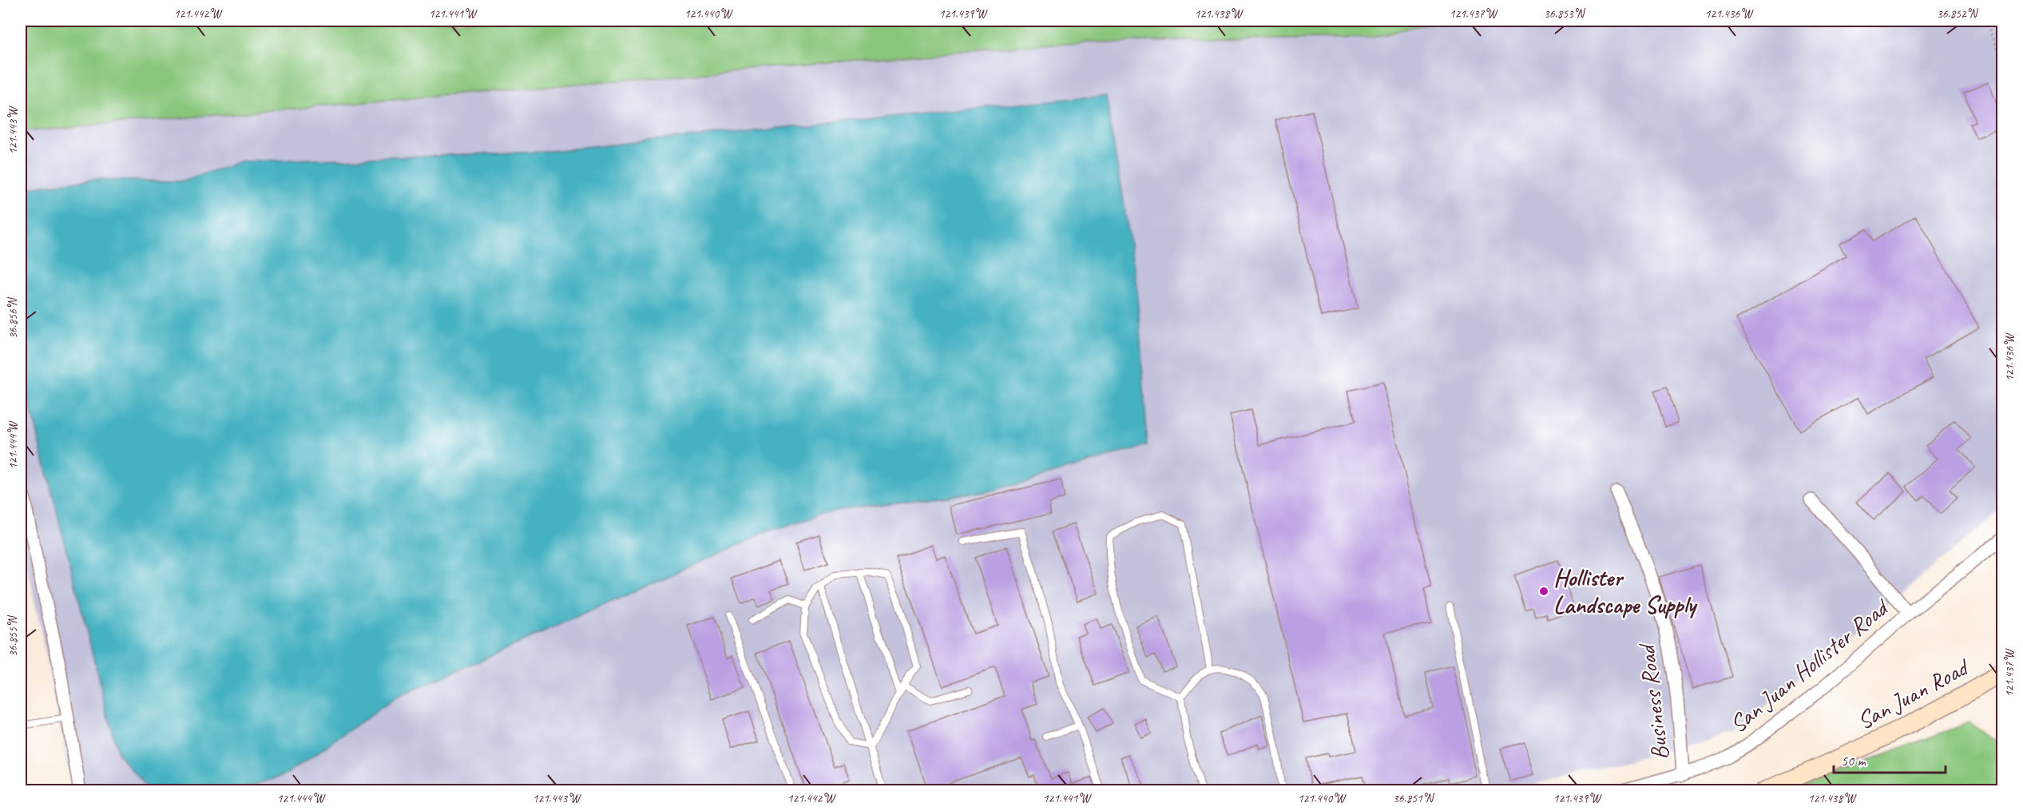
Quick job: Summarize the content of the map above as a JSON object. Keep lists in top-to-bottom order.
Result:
{
  "streets": {
    "main road": ["San Juan Road"],
    "street": ["San Juan Hollister Road", "Business Road"]
  },
  "crossings": [
    ["San Juan Hollister Road", "Business Road"]
  ],
  "places": ["Hollister Landscape Supply"],
  "scale_bar": "50 m",
  "coordinates": [
    "121.442°W",
    "121.441°W",
    "121.440°W",
    "121.439°W",
    "121.438°W",
    "121.437°W",
    "36.853°N",
    "121.436°W",
    "36.852°N",
    "121.443°W",
    "36.856°N",
    "121.444°W",
    "36.855°N",
    "36.851°N"
  ]
}
